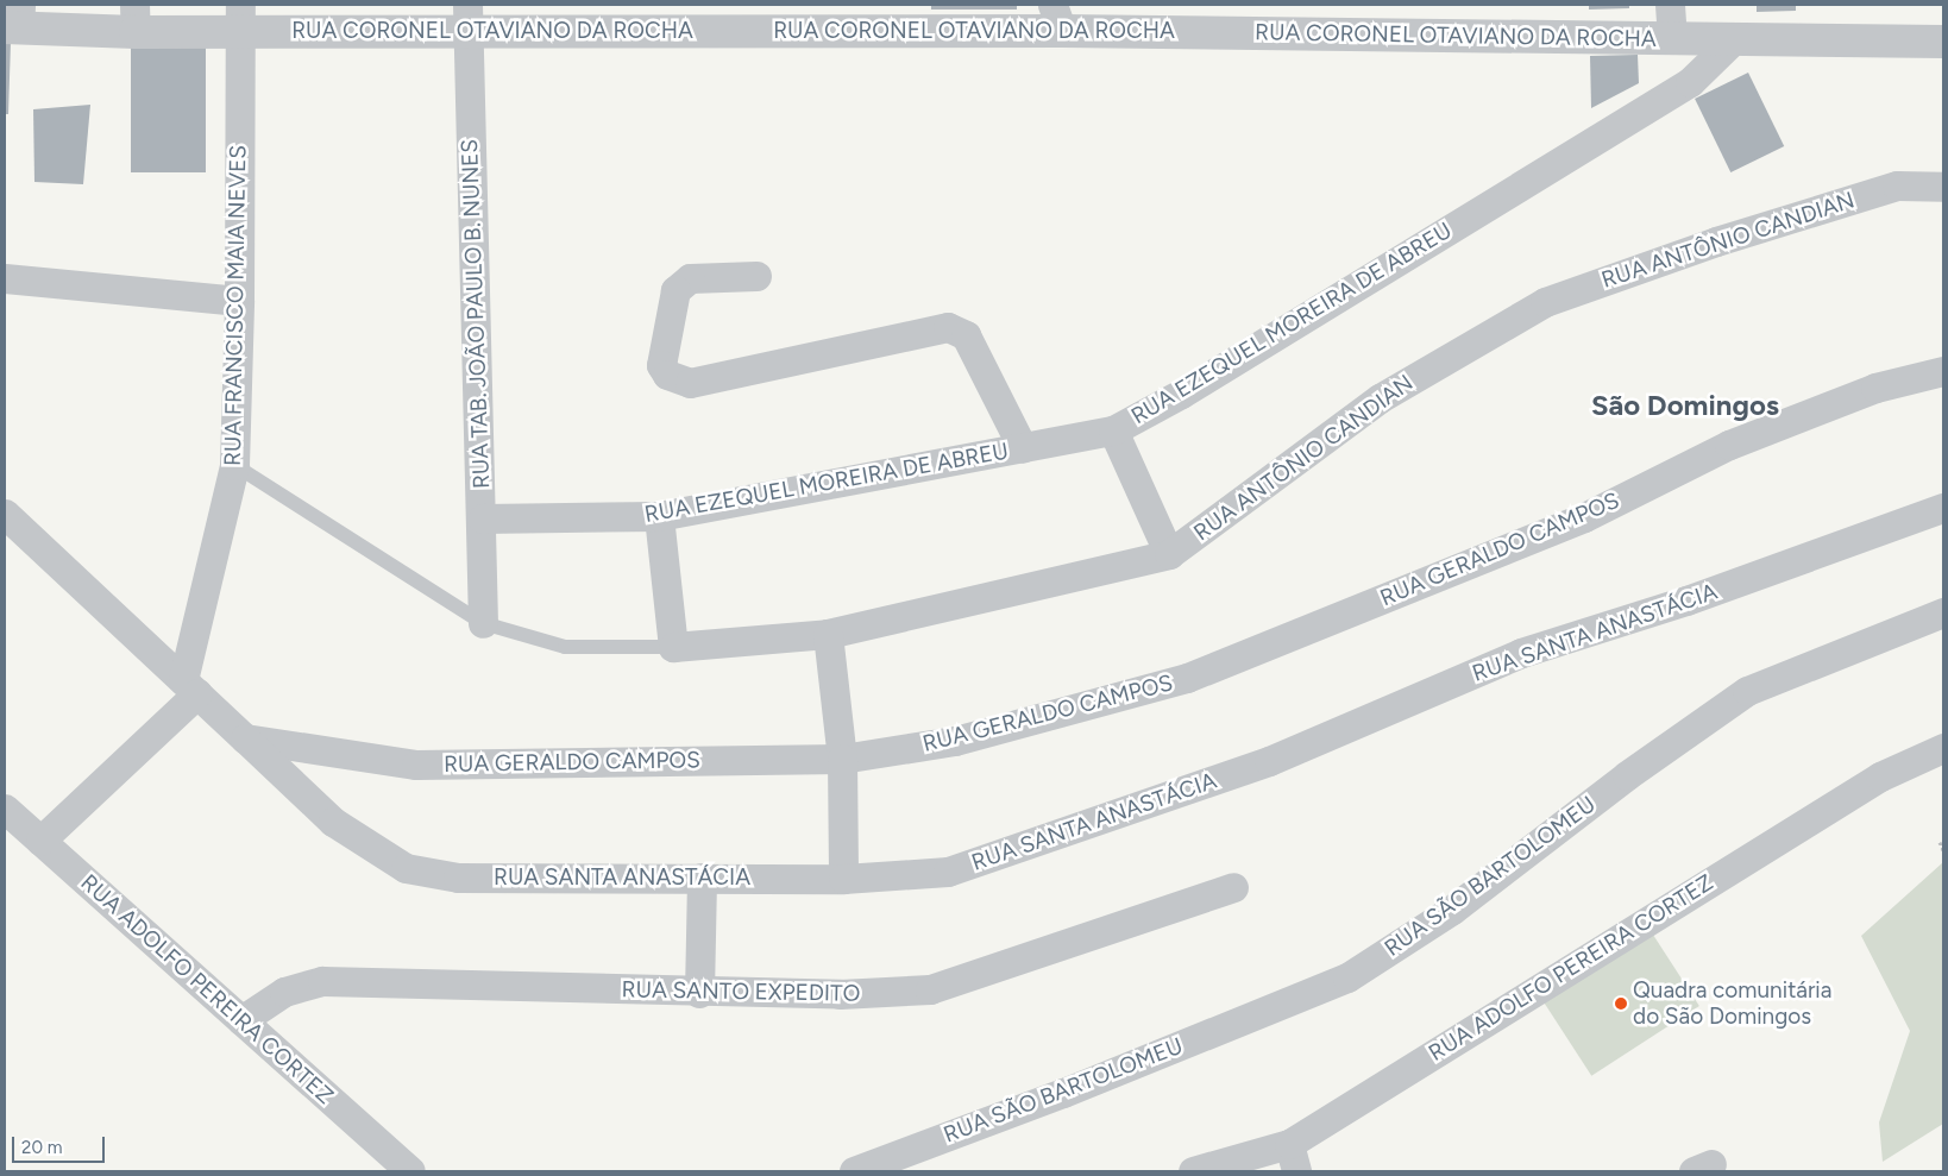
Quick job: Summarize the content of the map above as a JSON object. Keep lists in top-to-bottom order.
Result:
{
  "streets": {
    "street": [
      "RUA CORONEL OTAVIANO DA ROCHA",
      "RUA ANTÔNIO CANDIAN",
      "RUA FRANCISCO MAIA NEVES",
      "RUA TAB. JOÃO PAULO B. NUNES",
      "RUA EZEQUEL MOREIRA DE ABREU",
      "RUA GERALDO CAMPOS",
      "RUA SANTA ANASTÁCIA",
      "RUA SÃO BARTOLOMEU",
      "RUA ADOLFO PEREIRA CORTEZ",
      "RUA SANTO EXPEDITO"
    ]
  },
  "crossings": [
    ["RUA CORONEL OTAVIANO DA ROCHA", "RUA FRANCISCO MAIA NEVES"],
    ["RUA CORONEL OTAVIANO DA ROCHA", "RUA TAB. JOÃO PAULO B. NUNES"],
    ["RUA CORONEL OTAVIANO DA ROCHA", "RUA EZEQUEL MOREIRA DE ABREU"],
    ["RUA TAB. JOÃO PAULO B. NUNES", "RUA EZEQUEL MOREIRA DE ABREU"],
    ["RUA GERALDO CAMPOS", "RUA SANTA ANASTÁCIA"],
    ["RUA ADOLFO PEREIRA CORTEZ", "RUA SANTO EXPEDITO"]
  ],
  "districts": ["São Domingos"],
  "places": ["Quadra comunitária do São Domingos"],
  "scale_bar": "20 m"
}
